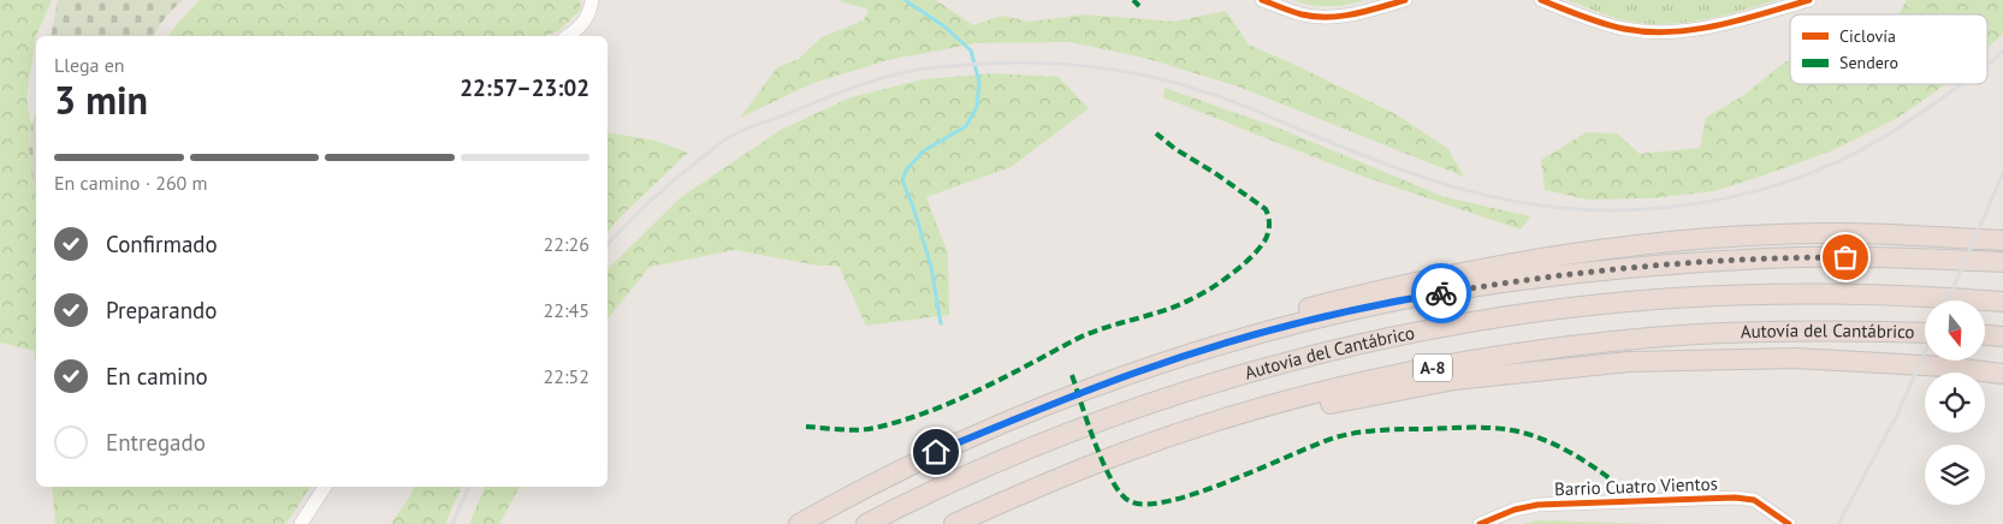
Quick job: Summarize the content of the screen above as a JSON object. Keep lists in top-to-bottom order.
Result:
{
  "streets": {
    "highway": ["Autovía del Cantábrico", "A-8"],
    "street": ["Barrio Cuatro Vientos"]
  },
  "legend": ["Ciclovía", "Sendero"],
  "north": "bottom",
  "page": {
    "heading": ["3 min", "Llega en", "22:57–23:02"],
    "bar": "En camino · 260 m",
    "list": [
      ["Confirmado", "22:26"],
      ["Preparando", "22:45"],
      ["En camino", "22:52"],
      "Entregado"
    ]
  }
}
